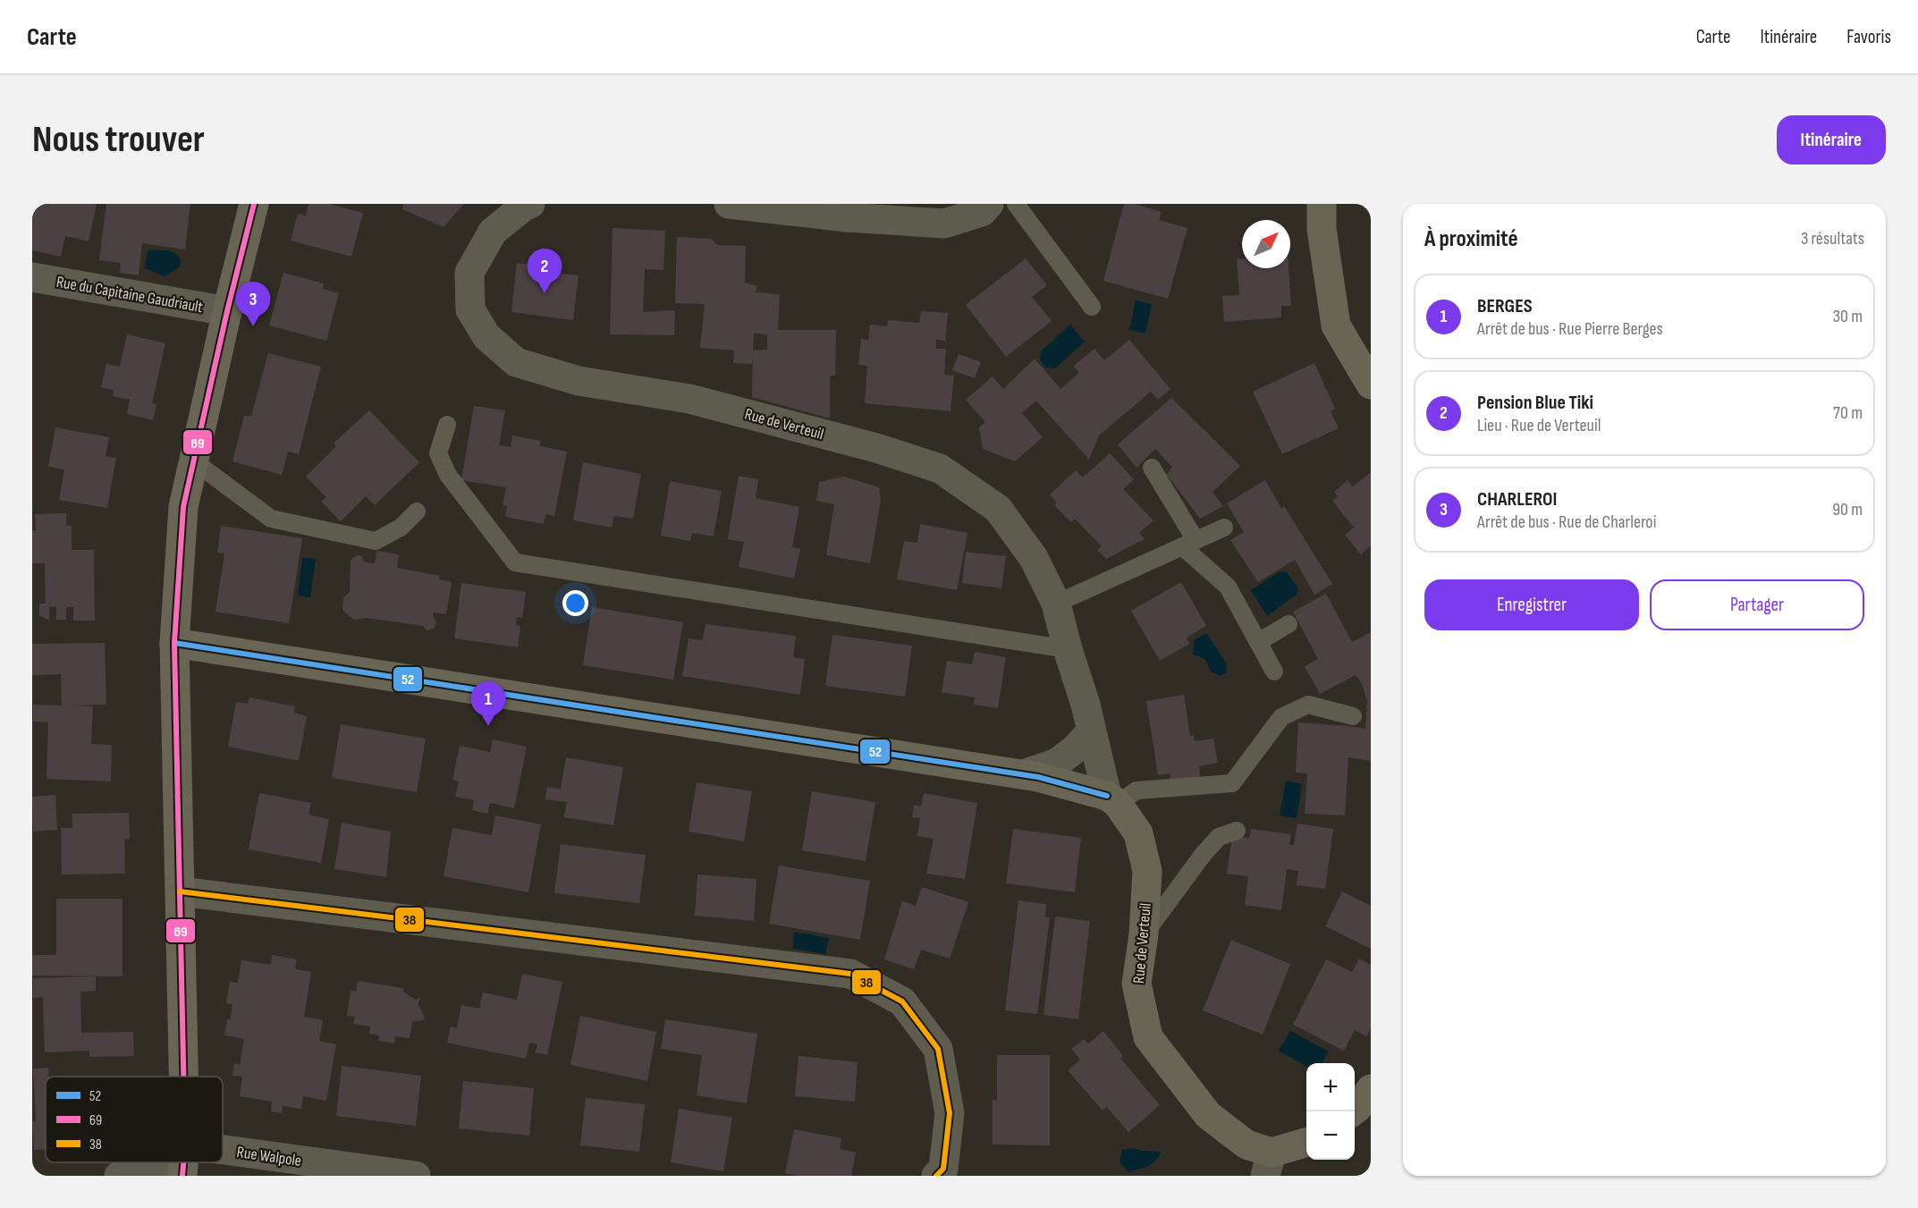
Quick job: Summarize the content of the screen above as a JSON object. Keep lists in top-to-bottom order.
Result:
{
  "streets": {
    "street": ["Rue du Capitaine Gaudriault", "Rue de Verteuil", "Rue Walpole"]
  },
  "lines": ["transit line 69", "transit line 52", "transit line 38"],
  "legend": ["52", "69", "38"],
  "north": "top right",
  "page": {
    "header": "Carte",
    "nav": ["Carte", "Itinéraire", "Favoris"],
    "buttons": [
      "Itinéraire",
      ["Enregistrer", "Partager"]
    ],
    "title": "Nous trouver",
    "heading": ["À proximité", "3 résultats"],
    "pins": ["2", "3", "1"],
    "list": [
      {
        "mark": "1",
        "name": "BERGES",
        "note": "Arrêt de bus · Rue Pierre Berges",
        "value": "30 m"
      },
      {
        "mark": "2",
        "name": "Pension Blue Tiki",
        "note": "Lieu · Rue de Verteuil",
        "value": "70 m"
      },
      {
        "mark": "3",
        "name": "CHARLEROI",
        "note": "Arrêt de bus · Rue de Charleroi",
        "value": "90 m"
      }
    ],
    "map_buttons": ["+", "−"]
  }
}
